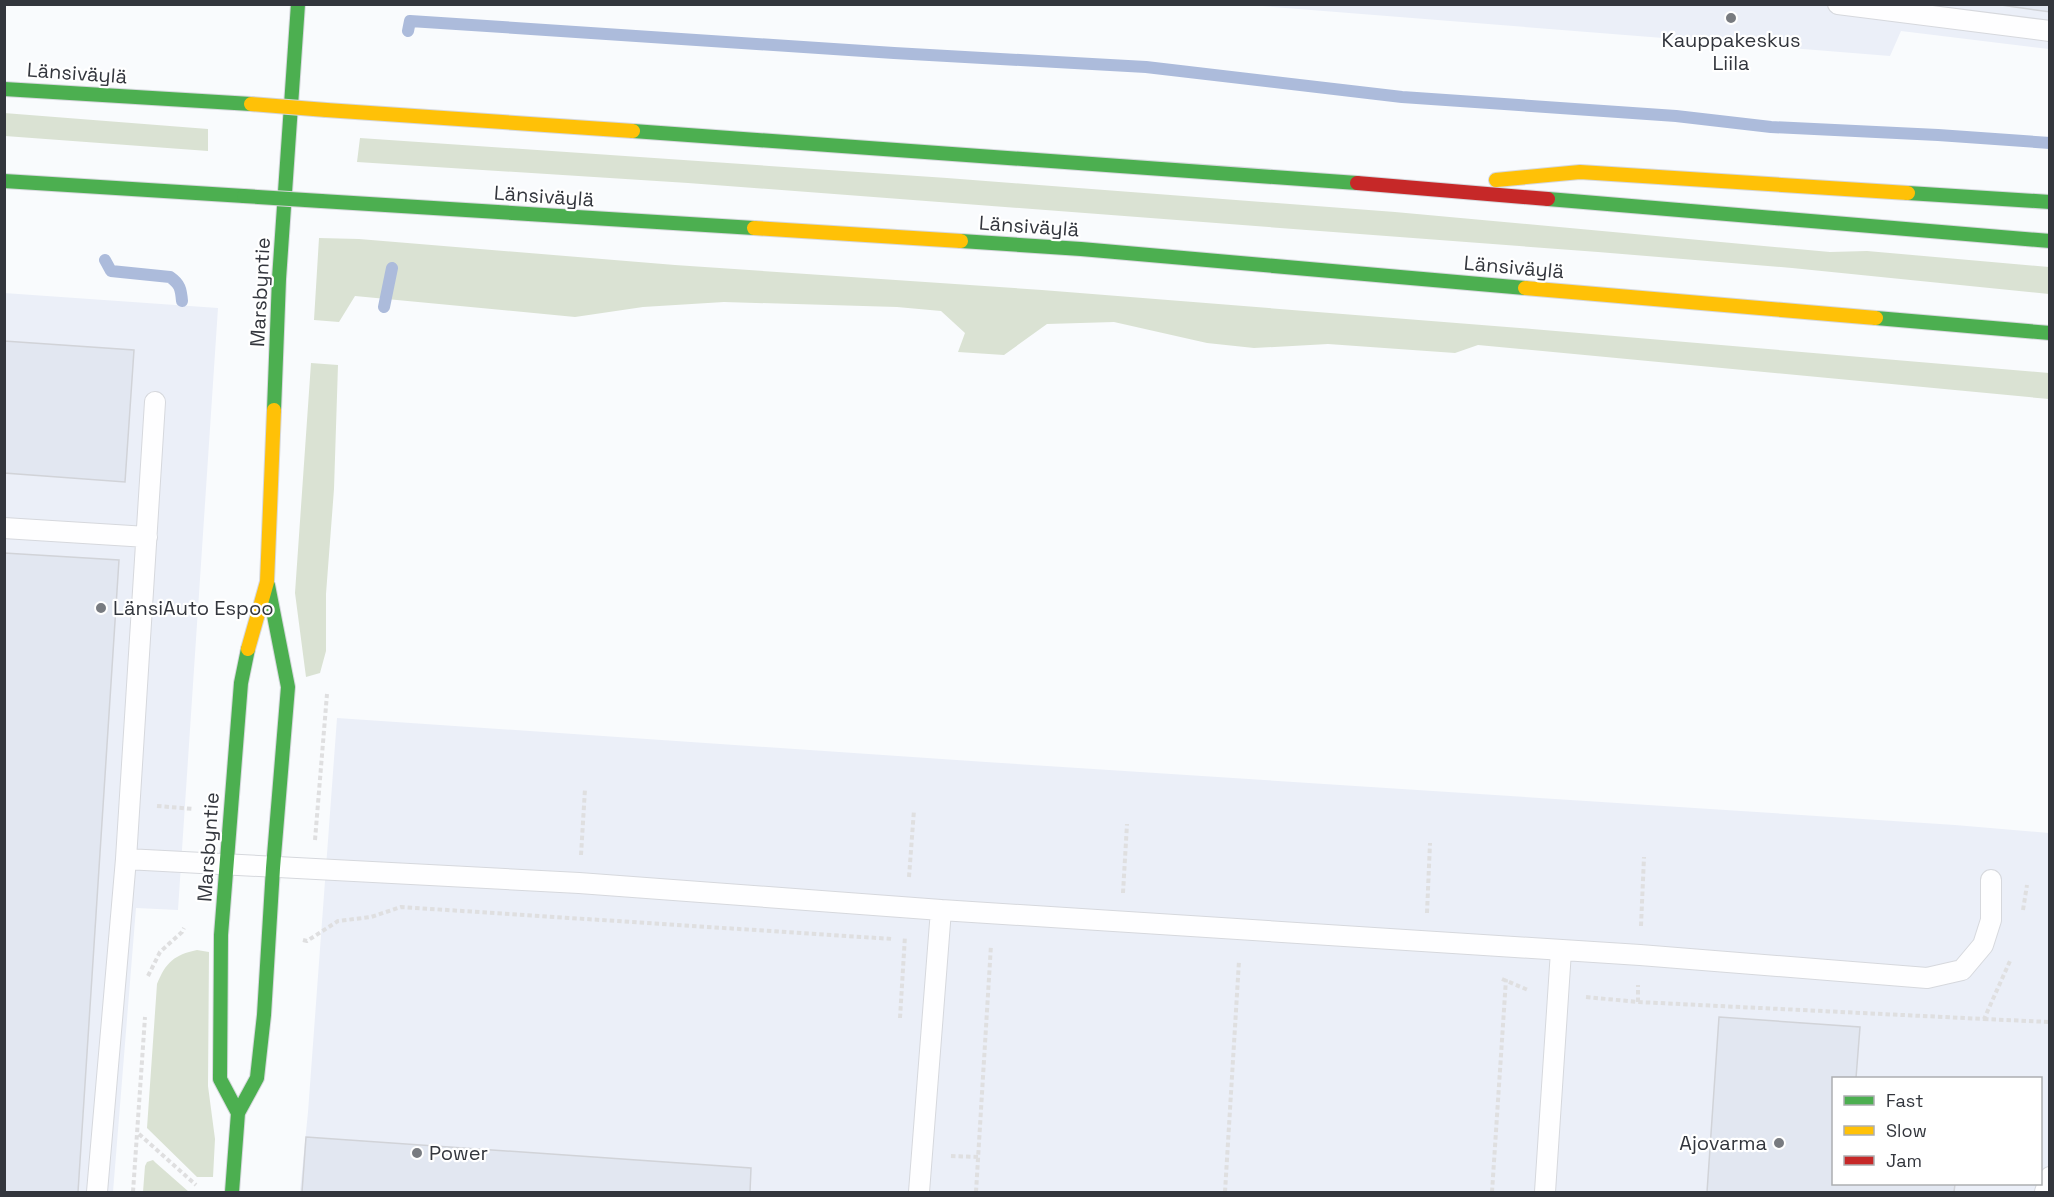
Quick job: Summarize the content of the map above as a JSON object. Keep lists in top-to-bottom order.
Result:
{
  "streets": {
    "main road": ["Länsiväylä", "Marsbyntie"]
  },
  "places": [
    "Kauppakeskus Liila",
    "LänsiAuto Espoo",
    "Ajovarma",
    "Power"
  ],
  "legend": ["Fast", "Slow", "Jam"]
}
